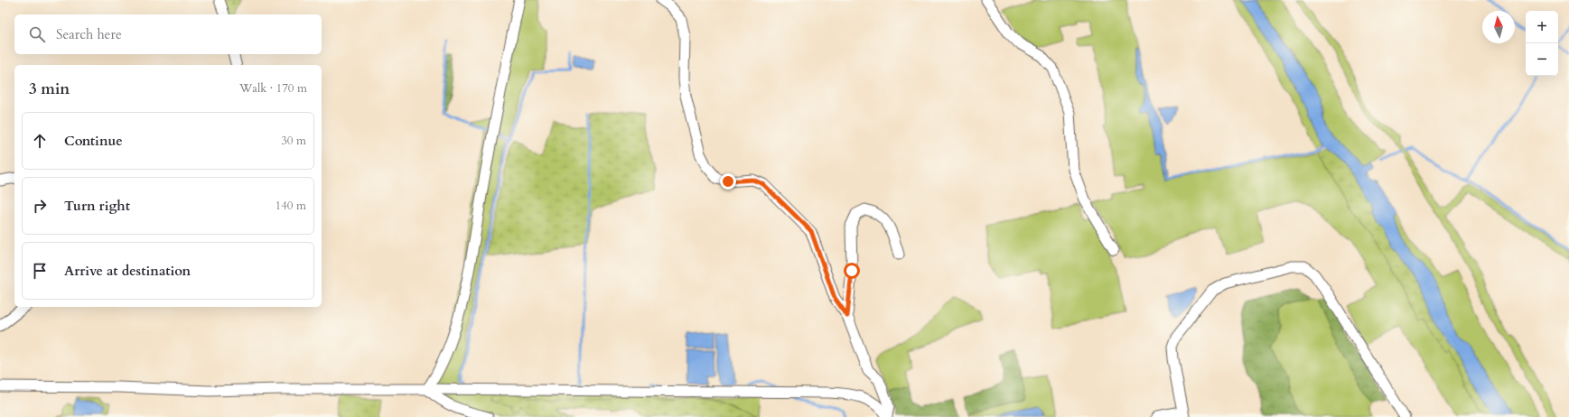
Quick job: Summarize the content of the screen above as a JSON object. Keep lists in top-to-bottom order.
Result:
{
  "north": "top",
  "page": {
    "map_buttons": ["+", "−"],
    "search": "Search here",
    "heading": ["3 min", "Walk · 170 m"],
    "list": [
      ["Continue", "30 m"],
      ["Turn right", "140 m"],
      "Arrive at destination"
    ]
  }
}
